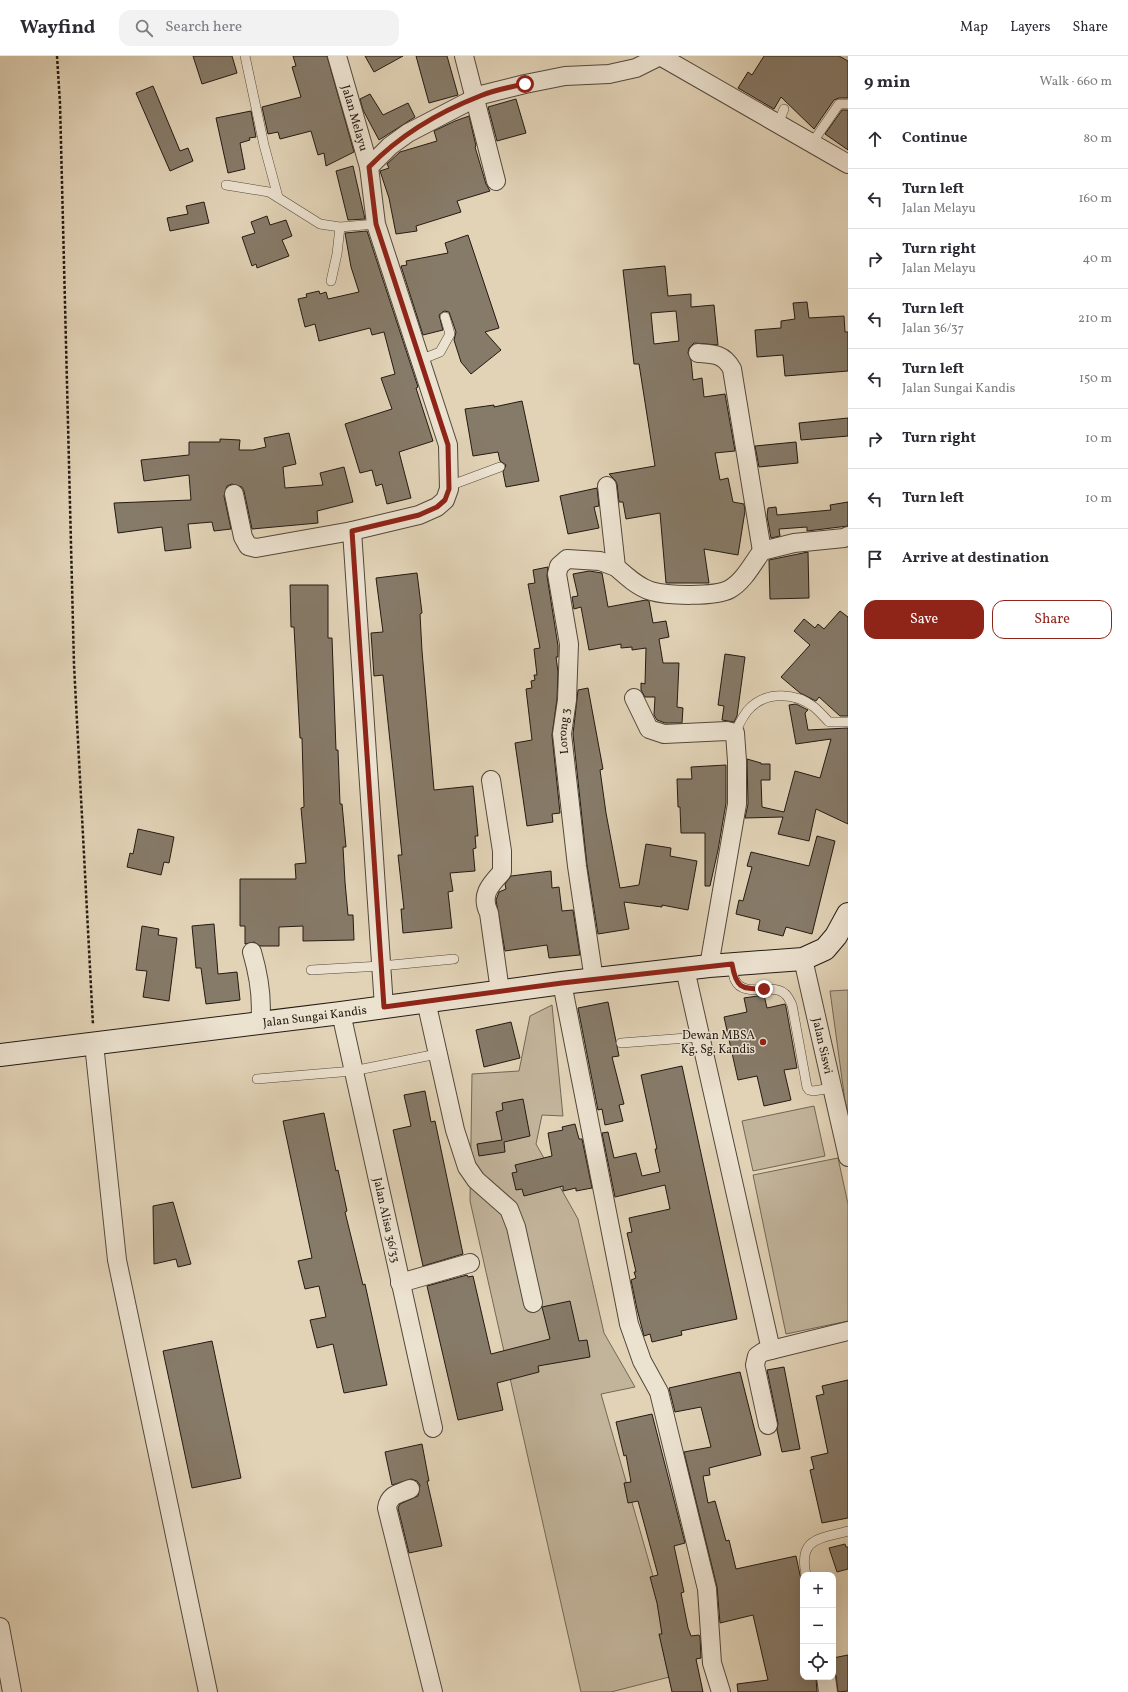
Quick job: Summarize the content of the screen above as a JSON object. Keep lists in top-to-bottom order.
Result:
{
  "streets": {
    "street": [
      "Jalan Melayu",
      "Lorong 3",
      "Jalan Sungai Kandis",
      "Jalan Siswi",
      "Jalan Alisa 36/33"
    ]
  },
  "crossings": [
    ["Lorong 3", "Jalan Sungai Kandis"],
    ["Jalan Sungai Kandis", "Jalan Siswi"],
    ["Jalan Sungai Kandis", "Jalan Alisa 36/33"]
  ],
  "places": ["Dewan MBSA Kg. Sg. Kandis"],
  "page": {
    "header": "Wayfind",
    "search": "Search here",
    "nav": ["Map", "Layers", "Share"],
    "heading": ["9 min", "Walk · 660 m"],
    "list": [
      ["Continue", "80 m"],
      ["Turn left", "Jalan Melayu", "160 m"],
      ["Turn right", "Jalan Melayu", "40 m"],
      ["Turn left", "Jalan 36/37", "210 m"],
      ["Turn left", "Jalan Sungai Kandis", "150 m"],
      ["Turn right", "10 m"],
      ["Turn left", "10 m"],
      "Arrive at destination"
    ],
    "buttons": ["Save", "Share"],
    "map_buttons": ["+", "−"]
  }
}
